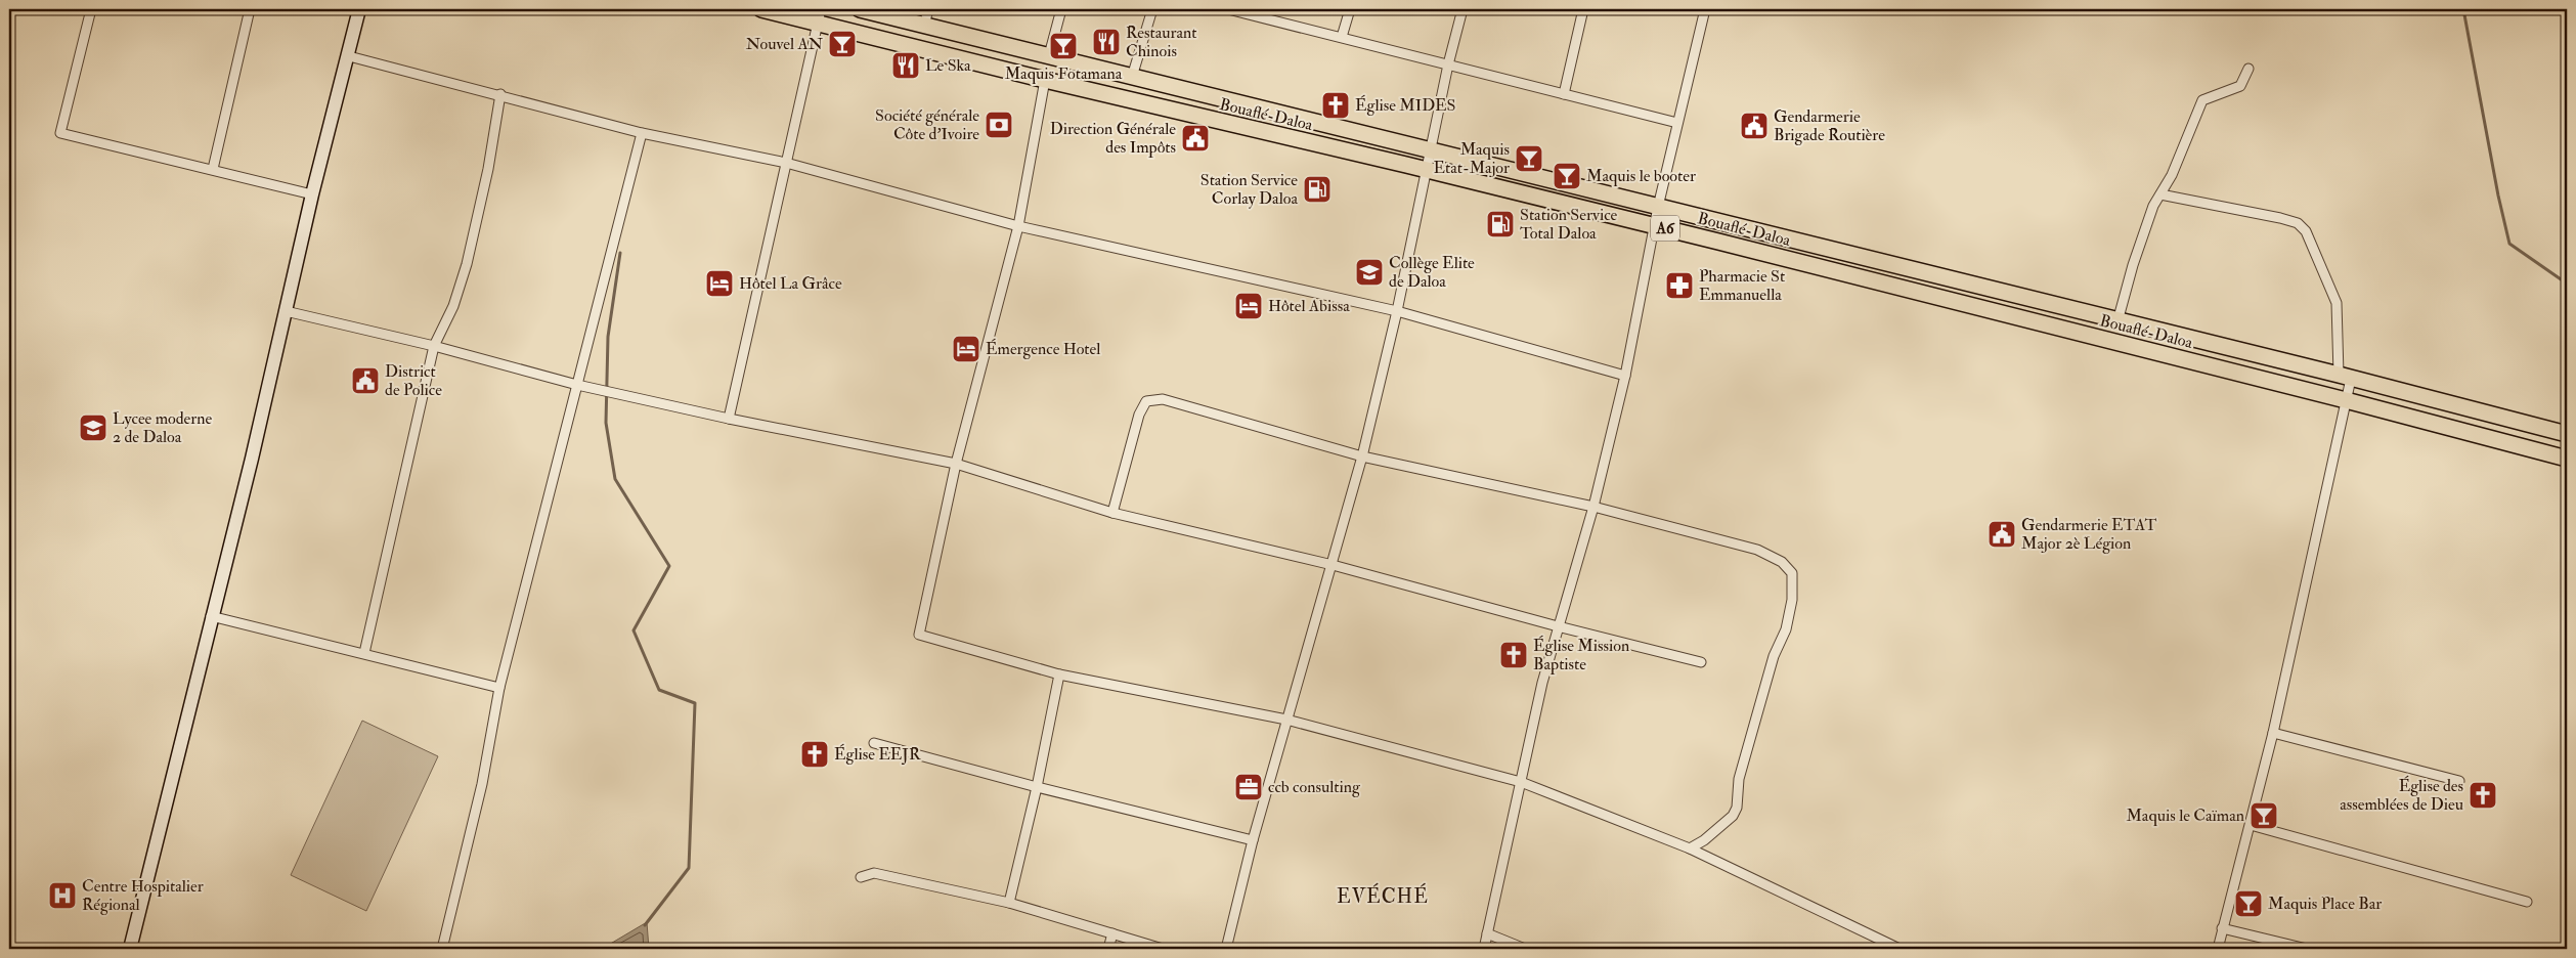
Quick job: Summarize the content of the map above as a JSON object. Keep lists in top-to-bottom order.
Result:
{
  "streets": {
    "highway": ["Bouaflé-Daloa", "A6"]
  },
  "districts": ["EVÉCHÉ"],
  "places": {
    "restaurant": ["Restaurant Chinois", "Le Ska"],
    "bar": [
      "Nouvel AN",
      "Maquis Fotamana",
      "Maquis Etat-Major",
      "Maquis le booter",
      "Maquis le Caïman",
      "Maquis Place Bar"
    ],
    "church": [
      "Église MIDES",
      "Église Mission Baptiste",
      "Église EEJR",
      "Église des assemblées de Dieu"
    ],
    "bank": ["Société générale Côte d’Ivoire"],
    "public building": [
      "Gendarmerie Brigade Routière",
      "Direction Générale des Impôts",
      "District de Police",
      "Gendarmerie ETAT Major 2è Légion"
    ],
    "fuel station": ["Station Service Corlay Daloa", "Station Service Total Daloa"],
    "school or university": ["Collège Elite de Daloa", "Lycee moderne 2 de Daloa"],
    "hotel": ["Hôtel La Grâce", "Hôtel Abissa", "Émergence Hotel"],
    "pharmacy": ["Pharmacie St Emmanuella"],
    "office": ["ccb consulting"],
    "hospital": ["Centre Hospitalier Régional"]
  }
}
